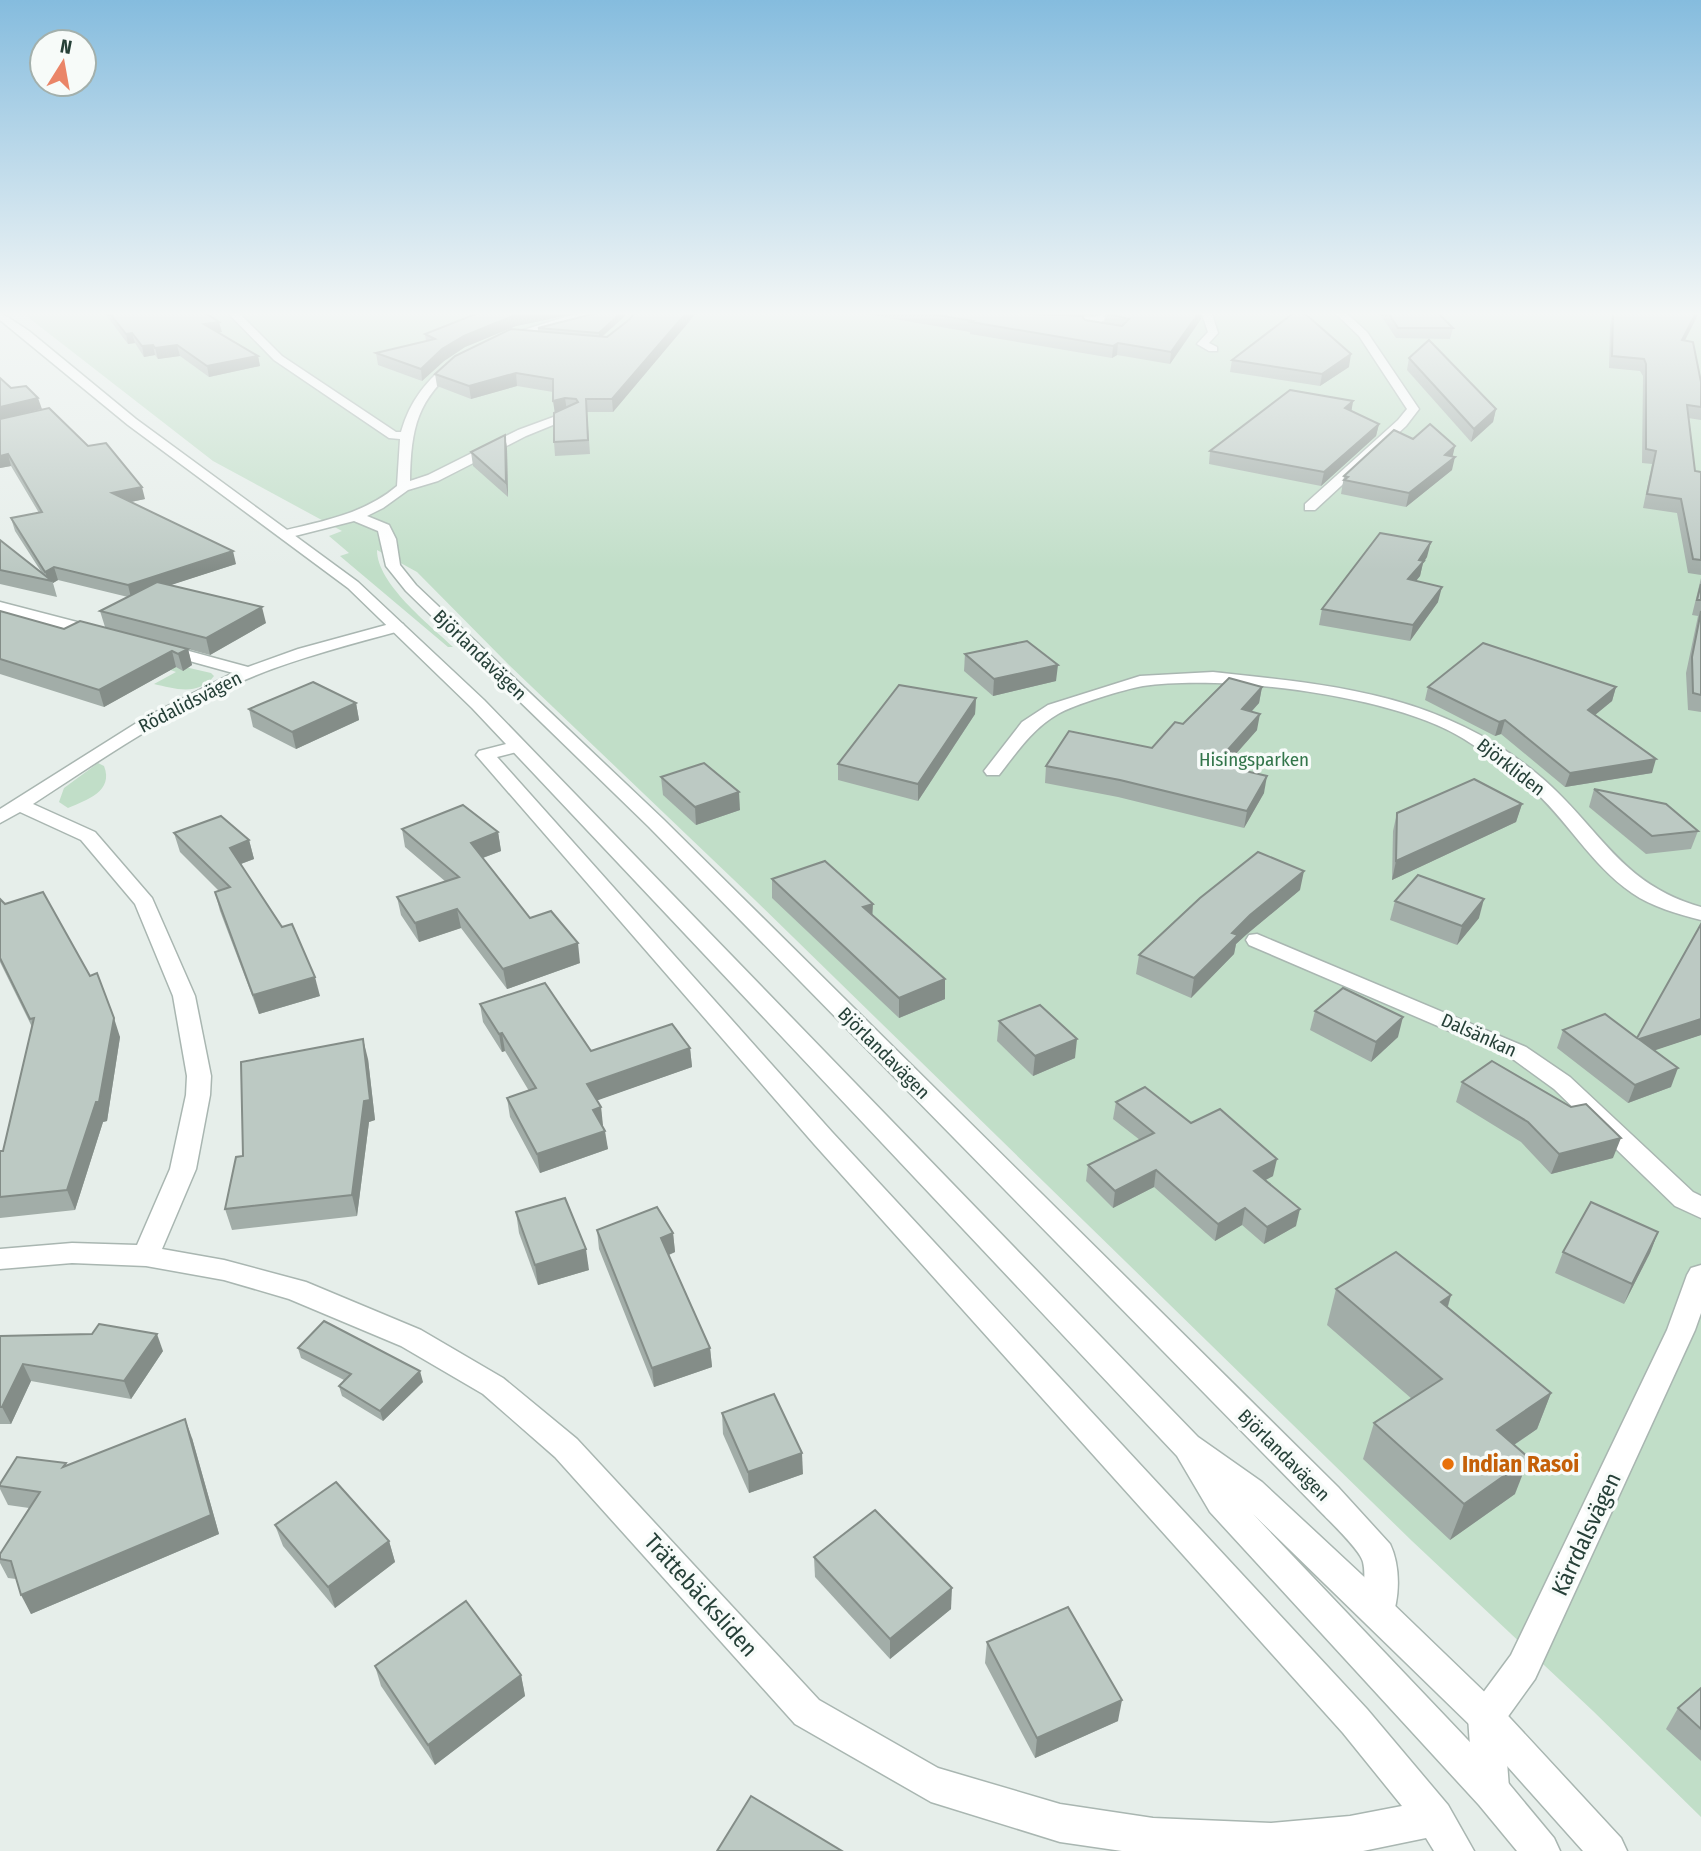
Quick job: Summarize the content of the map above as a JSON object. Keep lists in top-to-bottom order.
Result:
{
  "streets": {
    "street": [
      "Björlandavägen",
      "Rödalidsvägen",
      "Björkliden",
      "Dalsänkan",
      "Kärrdalsvägen",
      "Trättebäcksliden"
    ]
  },
  "crossings": [
    ["Björlandavägen", "Rödalidsvägen"],
    ["Björlandavägen", "Kärrdalsvägen"]
  ],
  "parks": ["Hisingsparken"],
  "places": ["Indian Rasoi"],
  "north": "top"
}
